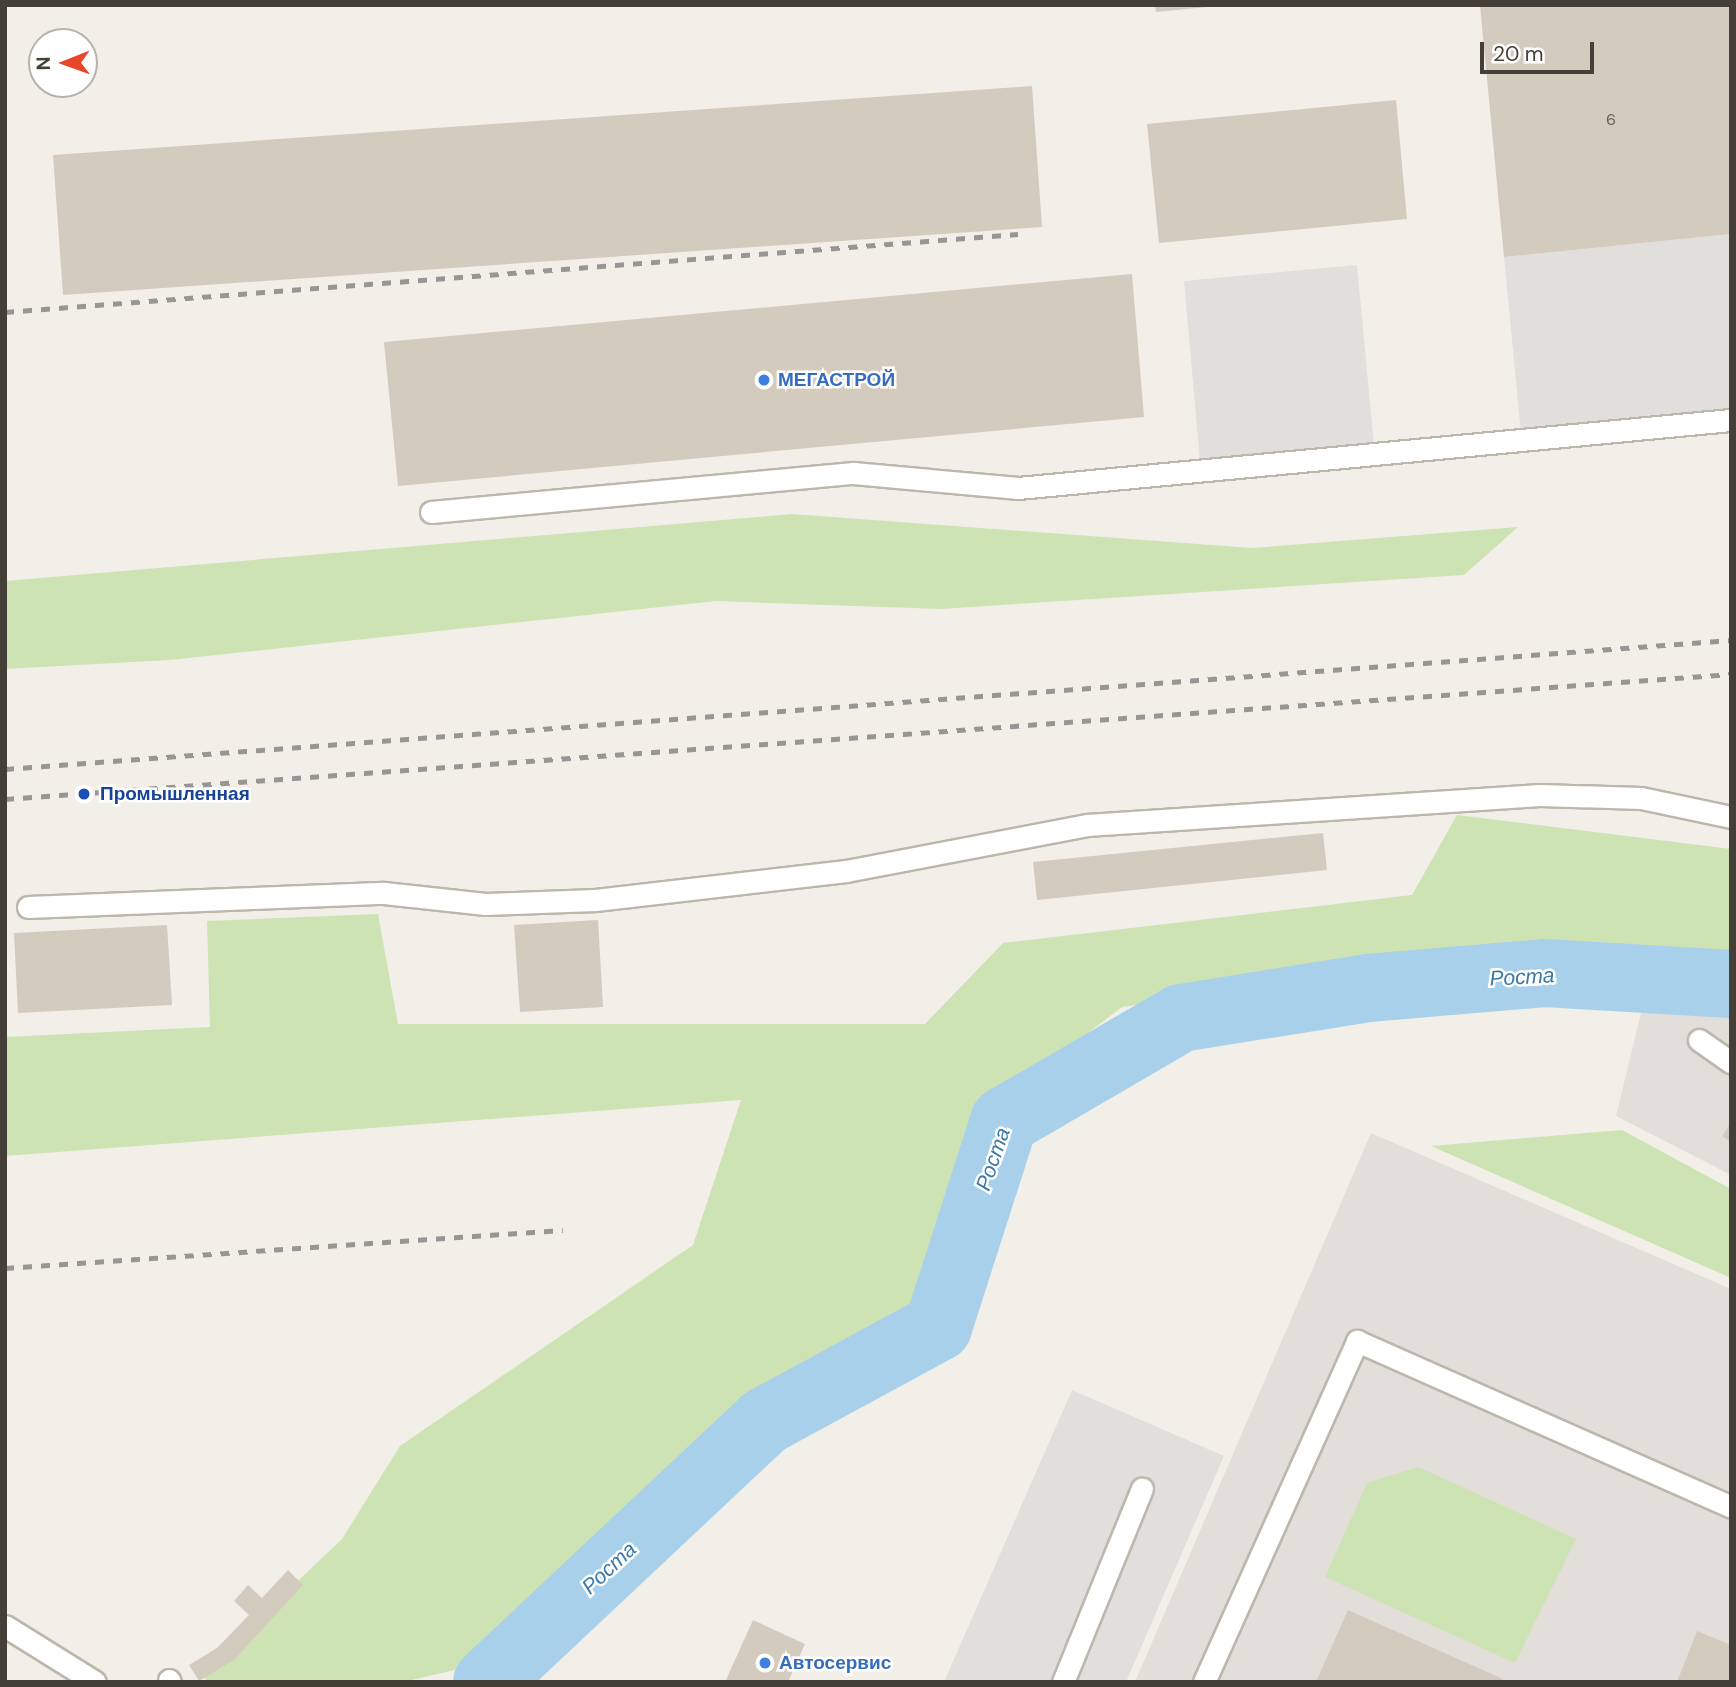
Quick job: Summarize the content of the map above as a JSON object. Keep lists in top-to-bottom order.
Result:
{
  "water": ["Роста"],
  "places": ["МЕГАСТРОЙ", "Промышленная", "Автосервис"],
  "house_numbers": ["6"],
  "scale_bar": "20 m",
  "north": "left"
}
